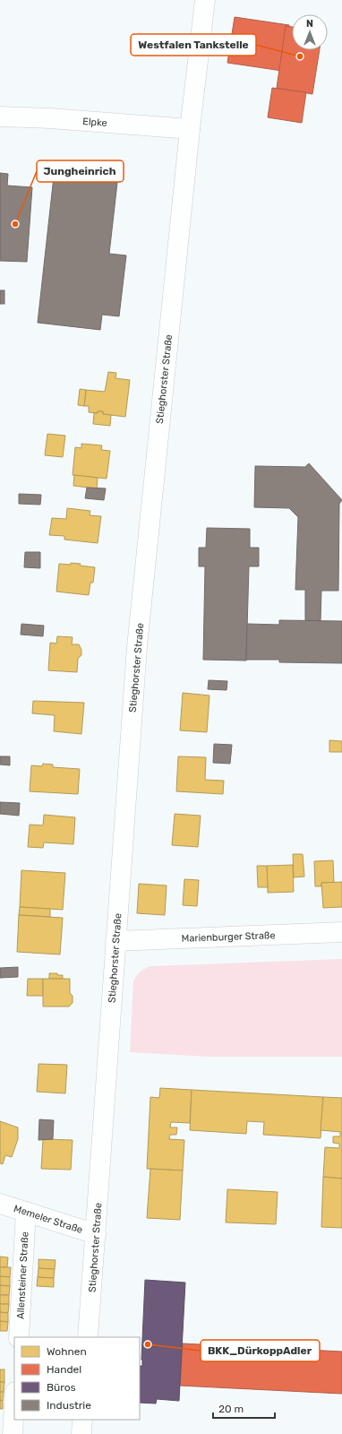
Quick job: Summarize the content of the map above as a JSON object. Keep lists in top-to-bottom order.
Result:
{
  "streets": {
    "street": [
      "Elpke",
      "Stieghorster Straße",
      "Marienburger Straße",
      "Memeler Straße",
      "Allensteiner Straße"
    ]
  },
  "crossings": [
    ["Elpke", "Stieghorster Straße"],
    ["Stieghorster Straße", "Marienburger Straße"],
    ["Stieghorster Straße", "Memeler Straße"],
    ["Memeler Straße", "Allensteiner Straße"]
  ],
  "places": ["Westfalen Tankstelle", "Jungheinrich", "BKK_DürkoppAdler"],
  "legend": [
    "Wohnen",
    "Handel",
    "Büros",
    "Industrie"
  ],
  "scale_bar": "20 m",
  "north": "top"
}
